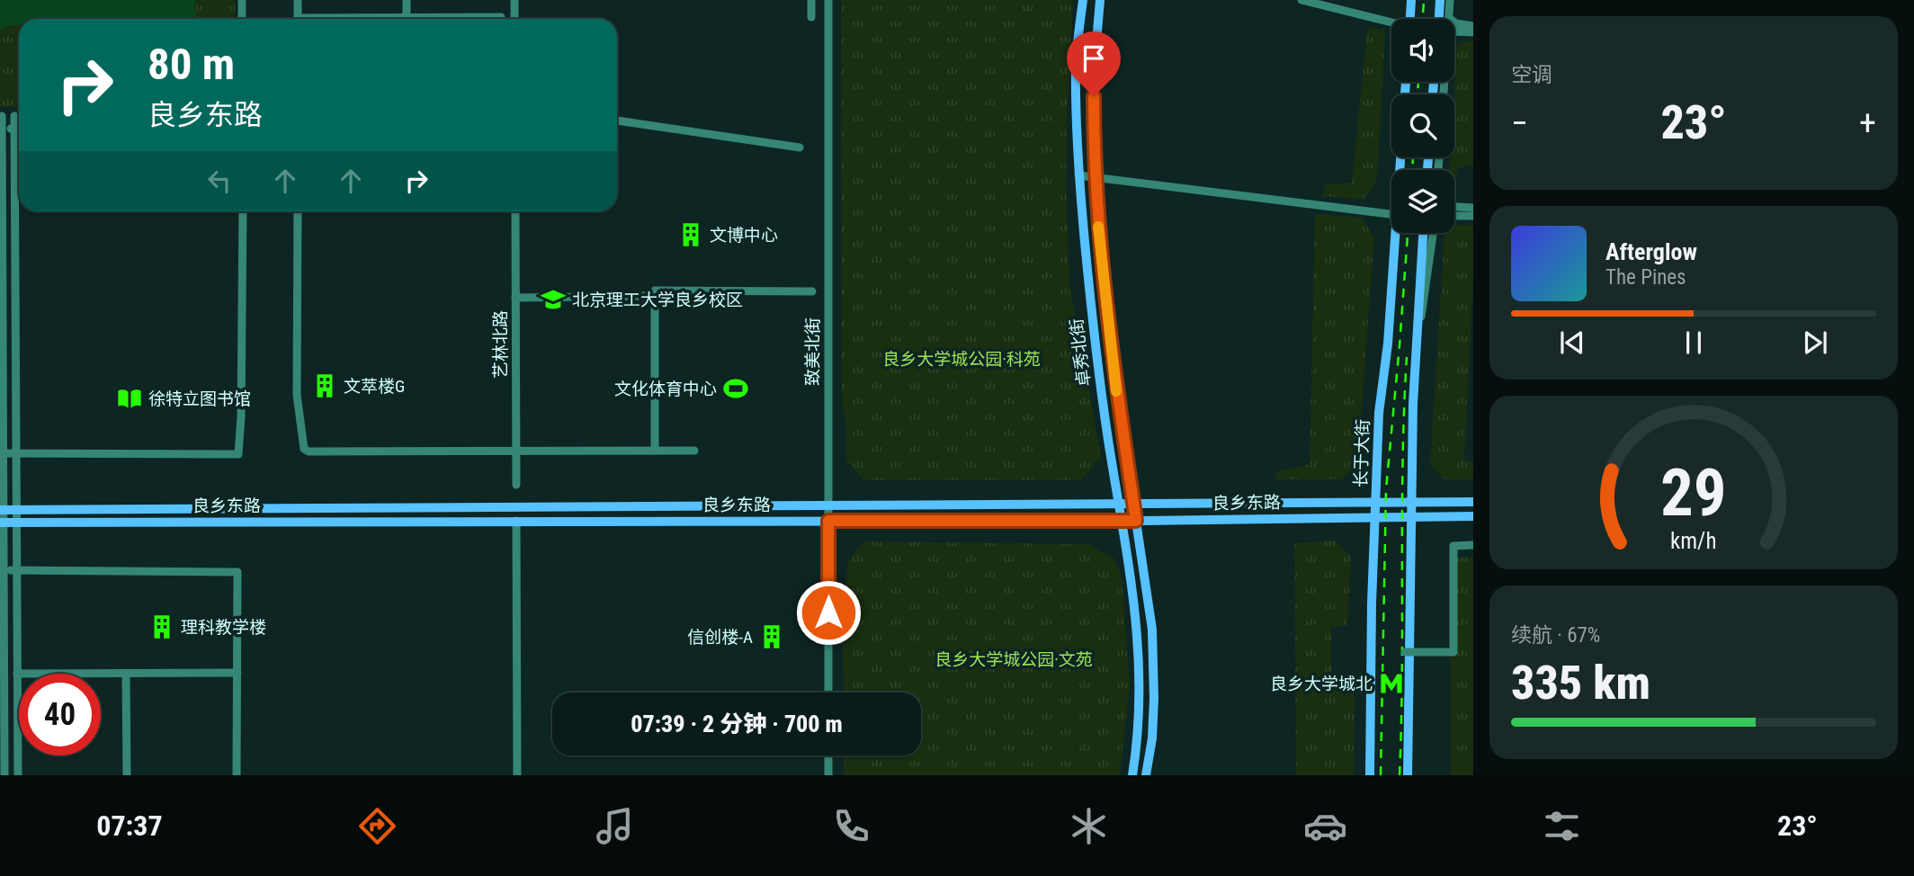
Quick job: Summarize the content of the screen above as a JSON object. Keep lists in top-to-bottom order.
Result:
{
  "streets": {
    "main road": ["卓秀北街", "长于大街", "良乡东路"],
    "street": ["艺林北路", "致美北街"]
  },
  "crossings": [
    ["致美北街", "良乡东路"],
    ["卓秀北街", "良乡东路"],
    ["长于大街", "良乡东路"]
  ],
  "parks": ["良乡大学城公园·科苑", "良乡大学城公园·文苑"],
  "places": {
    "building": [
      "文博中心",
      "文萃楼G",
      "理科教学楼",
      "信创楼-A"
    ],
    "school or university": ["北京理工大学良乡校区"],
    "sports": ["文化体育中心"],
    "library": ["徐特立图书馆"],
    "metro station": ["良乡大学城北"]
  },
  "page": {
    "tile": [
      "空调",
      ["续航 · 67%", "335 km"]
    ],
    "turn": ["80 m", "良乡东路"],
    "heat": ["−", "23°", "+"],
    "song": ["Afterglow", "The Pines"],
    "limit": "40",
    "trip": "07:39 · 2 分钟 · 700 m",
    "tabs": ["07:37", "23°"],
    "gauge": ["29", "km/h"]
  }
}
